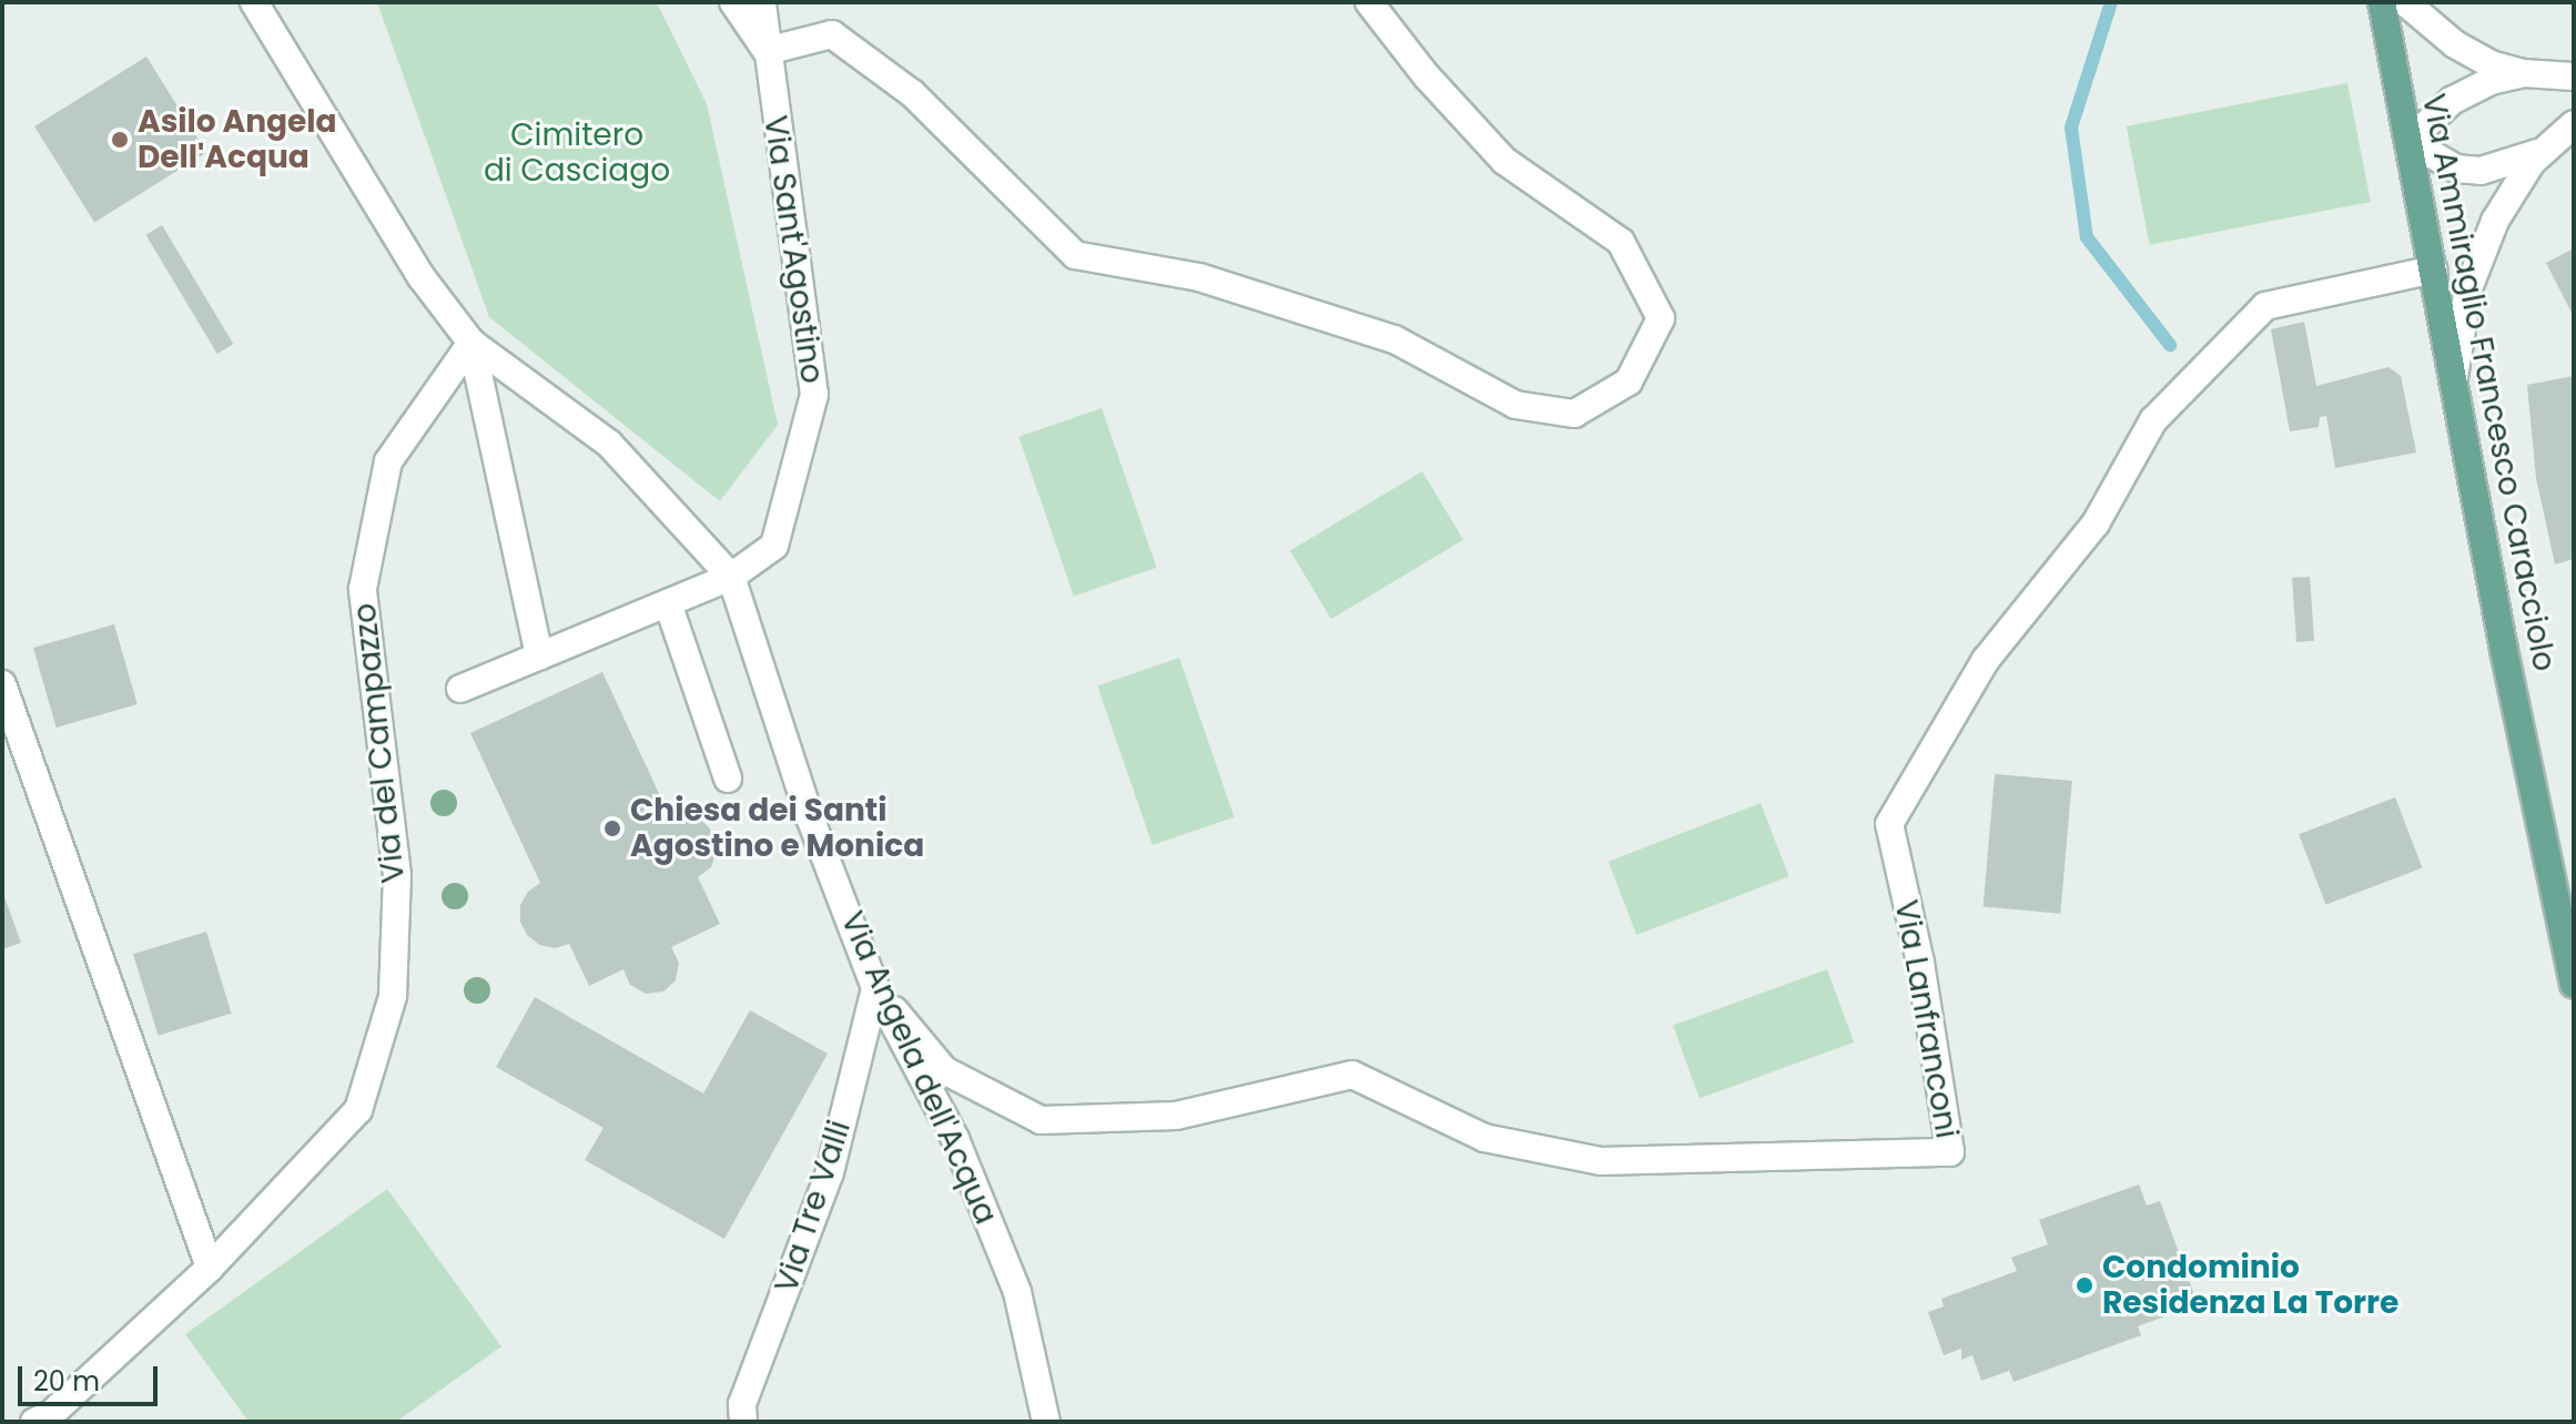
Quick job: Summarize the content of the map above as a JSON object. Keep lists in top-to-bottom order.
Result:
{
  "streets": {
    "main road": ["Via Ammiraglio Francesco Caracciolo"],
    "street": [
      "Via Sant'Agostino",
      "Via del Campazzo",
      "Via Lanfranconi",
      "Via Angela dell'Acqua",
      "Via Tre Valli"
    ]
  },
  "crossings": [
    ["Via Sant'Agostino", "Via Angela dell'Acqua"],
    ["Via Ammiraglio Francesco Caracciolo", "Via Lanfranconi"],
    ["Via del Campazzo", "Via Angela dell'Acqua"],
    ["Via Lanfranconi", "Via Angela dell'Acqua"],
    ["Via Lanfranconi", "Via Tre Valli"],
    ["Via Angela dell'Acqua", "Via Tre Valli"]
  ],
  "parks": ["Cimitero di Casciago"],
  "places": ["Asilo Angela Dell'Acqua", "Chiesa dei Santi Agostino e Monica", "Condominio Residenza La Torre"],
  "scale_bar": "20 m"
}
